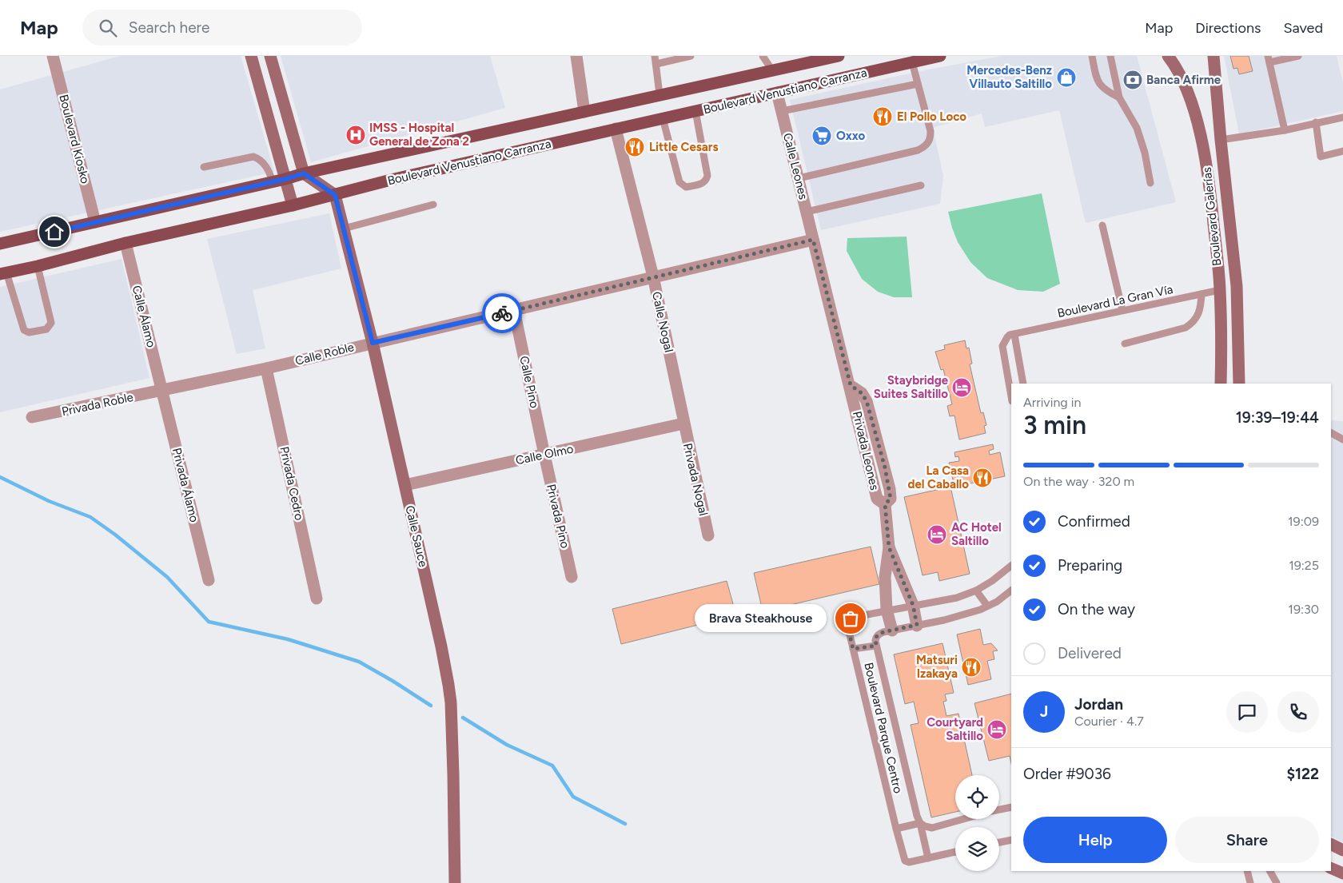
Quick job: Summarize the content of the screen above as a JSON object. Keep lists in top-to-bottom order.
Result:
{
  "streets": {
    "main road": ["Boulevard Venustiano Carranza"],
    "street": [
      "Boulevard Kiosko",
      "Calle Leones",
      "Boulevard Galerías",
      "Calle Álamo",
      "Calle Nogal",
      "Calle Roble",
      "Calle Pino",
      "Privada Roble",
      "Privada Leones",
      "Calle Olmo",
      "Privada Nogal",
      "Privada Cedro",
      "Privada Álamo",
      "Privada Pino",
      "Calle Sauce"
    ],
    "lane": ["Boulevard La Gran Vía", "Boulevard Parque Centro"]
  },
  "crossings": [
    ["Boulevard Venustiano Carranza", "Boulevard Kiosko"],
    ["Boulevard Venustiano Carranza", "Calle Leones"],
    ["Boulevard Venustiano Carranza", "Calle Álamo"],
    ["Boulevard Venustiano Carranza", "Calle Nogal"],
    ["Boulevard Venustiano Carranza", "Calle Sauce"],
    ["Calle Leones", "Calle Roble"],
    ["Calle Leones", "Privada Leones"],
    ["Boulevard Galerías", "Boulevard La Gran Vía"],
    ["Calle Álamo", "Calle Roble"],
    ["Calle Álamo", "Privada Roble"],
    ["Calle Álamo", "Privada Álamo"],
    ["Calle Nogal", "Calle Roble"],
    ["Calle Nogal", "Calle Olmo"],
    ["Calle Nogal", "Privada Nogal"],
    ["Calle Roble", "Calle Pino"],
    ["Calle Roble", "Privada Roble"],
    ["Calle Roble", "Privada Leones"],
    ["Calle Roble", "Privada Cedro"],
    ["Calle Roble", "Privada Álamo"],
    ["Calle Roble", "Calle Sauce"],
    ["Calle Pino", "Calle Olmo"],
    ["Calle Pino", "Privada Pino"],
    ["Privada Roble", "Privada Álamo"],
    ["Calle Olmo", "Privada Nogal"],
    ["Calle Olmo", "Privada Pino"],
    ["Calle Olmo", "Calle Sauce"]
  ],
  "places": {
    "shop": ["Mercedes-Benz Villauto Saltillo"],
    "bank": ["Banca Afirme"],
    "restaurant": [
      "El Pollo Loco",
      "Little Cesars",
      "La Casa del Caballo",
      "Matsuri Izakaya"
    ],
    "hospital": ["IMSS - Hospital General de Zona 2"],
    "supermarket": ["Oxxo"],
    "hotel": ["Staybridge Suites Saltillo", "AC Hotel Saltillo", "Courtyard Saltillo"],
    "other": ["Brava Steakhouse"]
  },
  "page": {
    "header": "Map",
    "search": "Search here",
    "nav": ["Map", "Directions", "Saved"],
    "heading": ["3 min", "Arriving in", "19:39–19:44"],
    "panel": [
      "Jordan",
      "Courier · 4.7",
      "Order #9036",
      "$122"
    ],
    "bar": "On the way · 320 m",
    "list": [
      ["Confirmed", "19:09"],
      ["Preparing", "19:25"],
      ["On the way", "19:30"],
      "Delivered"
    ],
    "bubble": "Brava Steakhouse",
    "round": "J",
    "buttons": ["Help", "Share"]
  }
}
